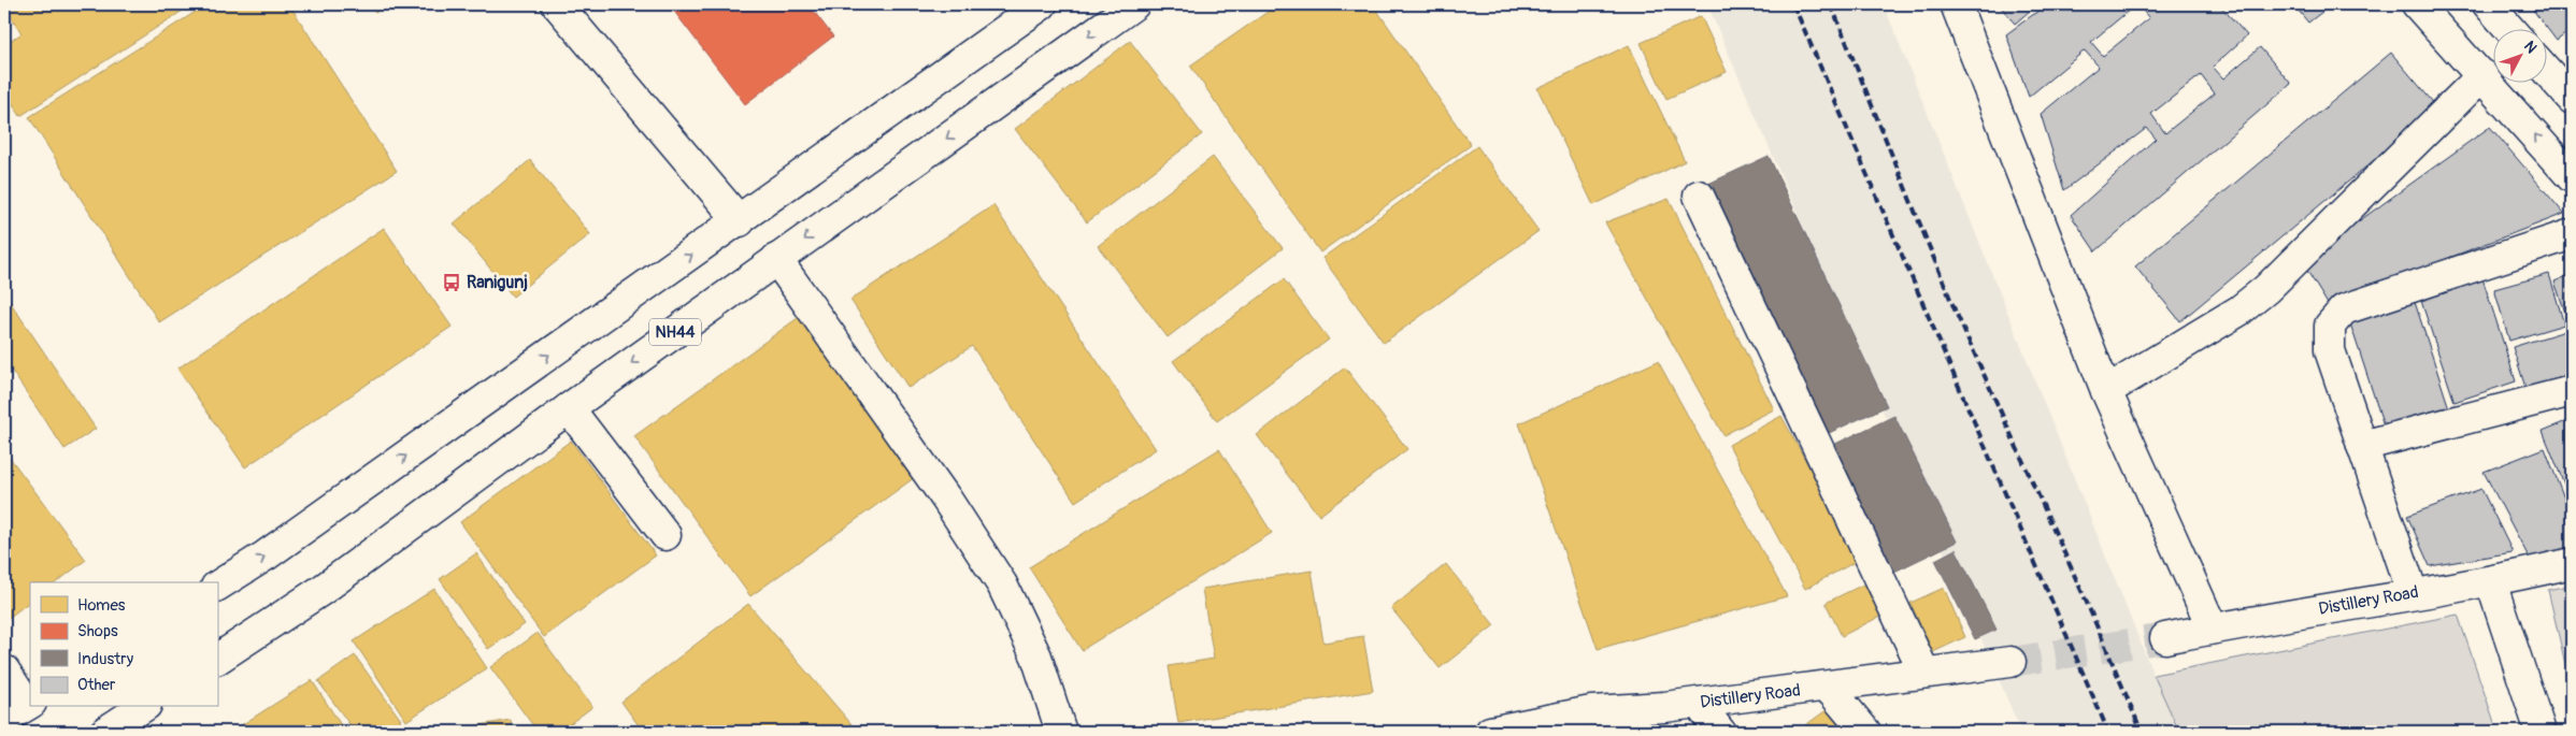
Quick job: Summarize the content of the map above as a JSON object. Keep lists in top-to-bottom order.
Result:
{
  "streets": {
    "main road": ["NH44", "Distillery Road"]
  },
  "places": {
    "bus stop": ["Ranigunj"]
  },
  "legend": [
    "Homes",
    "Shops",
    "Industry",
    "Other"
  ],
  "north": "top right"
}
